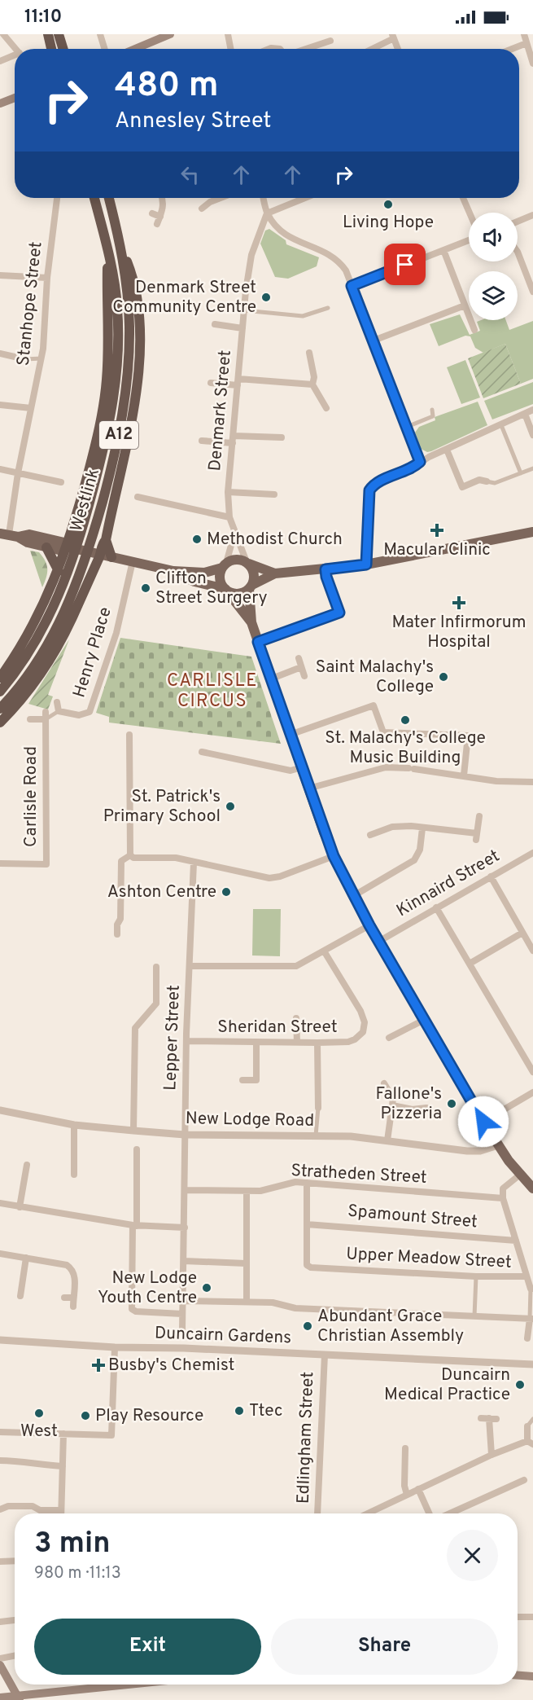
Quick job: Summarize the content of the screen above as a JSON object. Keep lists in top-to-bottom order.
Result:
{
  "streets": {
    "highway": ["A12", "Westlink"],
    "street": [
      "Stanhope Street",
      "Denmark Street",
      "Henry Place",
      "Carlisle Road",
      "Kinnaird Street",
      "Sheridan Street",
      "Lepper Street",
      "New Lodge Road",
      "Stratheden Street",
      "Spamount Street",
      "Upper Meadow Street",
      "Duncairn Gardens",
      "Edlingham Street"
    ]
  },
  "crossings": [
    ["Sheridan Street", "Lepper Street"],
    ["Lepper Street", "New Lodge Road"],
    ["Lepper Street", "Stratheden Street"],
    ["Spamount Street", "Upper Meadow Street"],
    ["Duncairn Gardens", "Edlingham Street"]
  ],
  "districts": ["CARLISLE CIRCUS"],
  "places": {
    "other": [
      "Living Hope",
      "Denmark Street Community Centre",
      "Methodist Church",
      "Clifton Street Surgery",
      "Saint Malachy's College",
      "St. Malachy's College Music Building",
      "St. Patrick's Primary School",
      "Ashton Centre",
      "Fallone's Pizzeria",
      "New Lodge Youth Centre",
      "Abundant Grace Christian Assembly",
      "Duncairn Medical Practice",
      "Ttec",
      "West",
      "Play Resource"
    ],
    "health": ["Macular Clinic", "Mater Infirmorum Hospital", "Busby's Chemist"]
  },
  "page": {
    "status": "11:10",
    "turn": ["480 m", "Annesley Street"],
    "heading": ["3 min", "980 m · 11:13"],
    "buttons": ["Exit", "Share"]
  }
}
